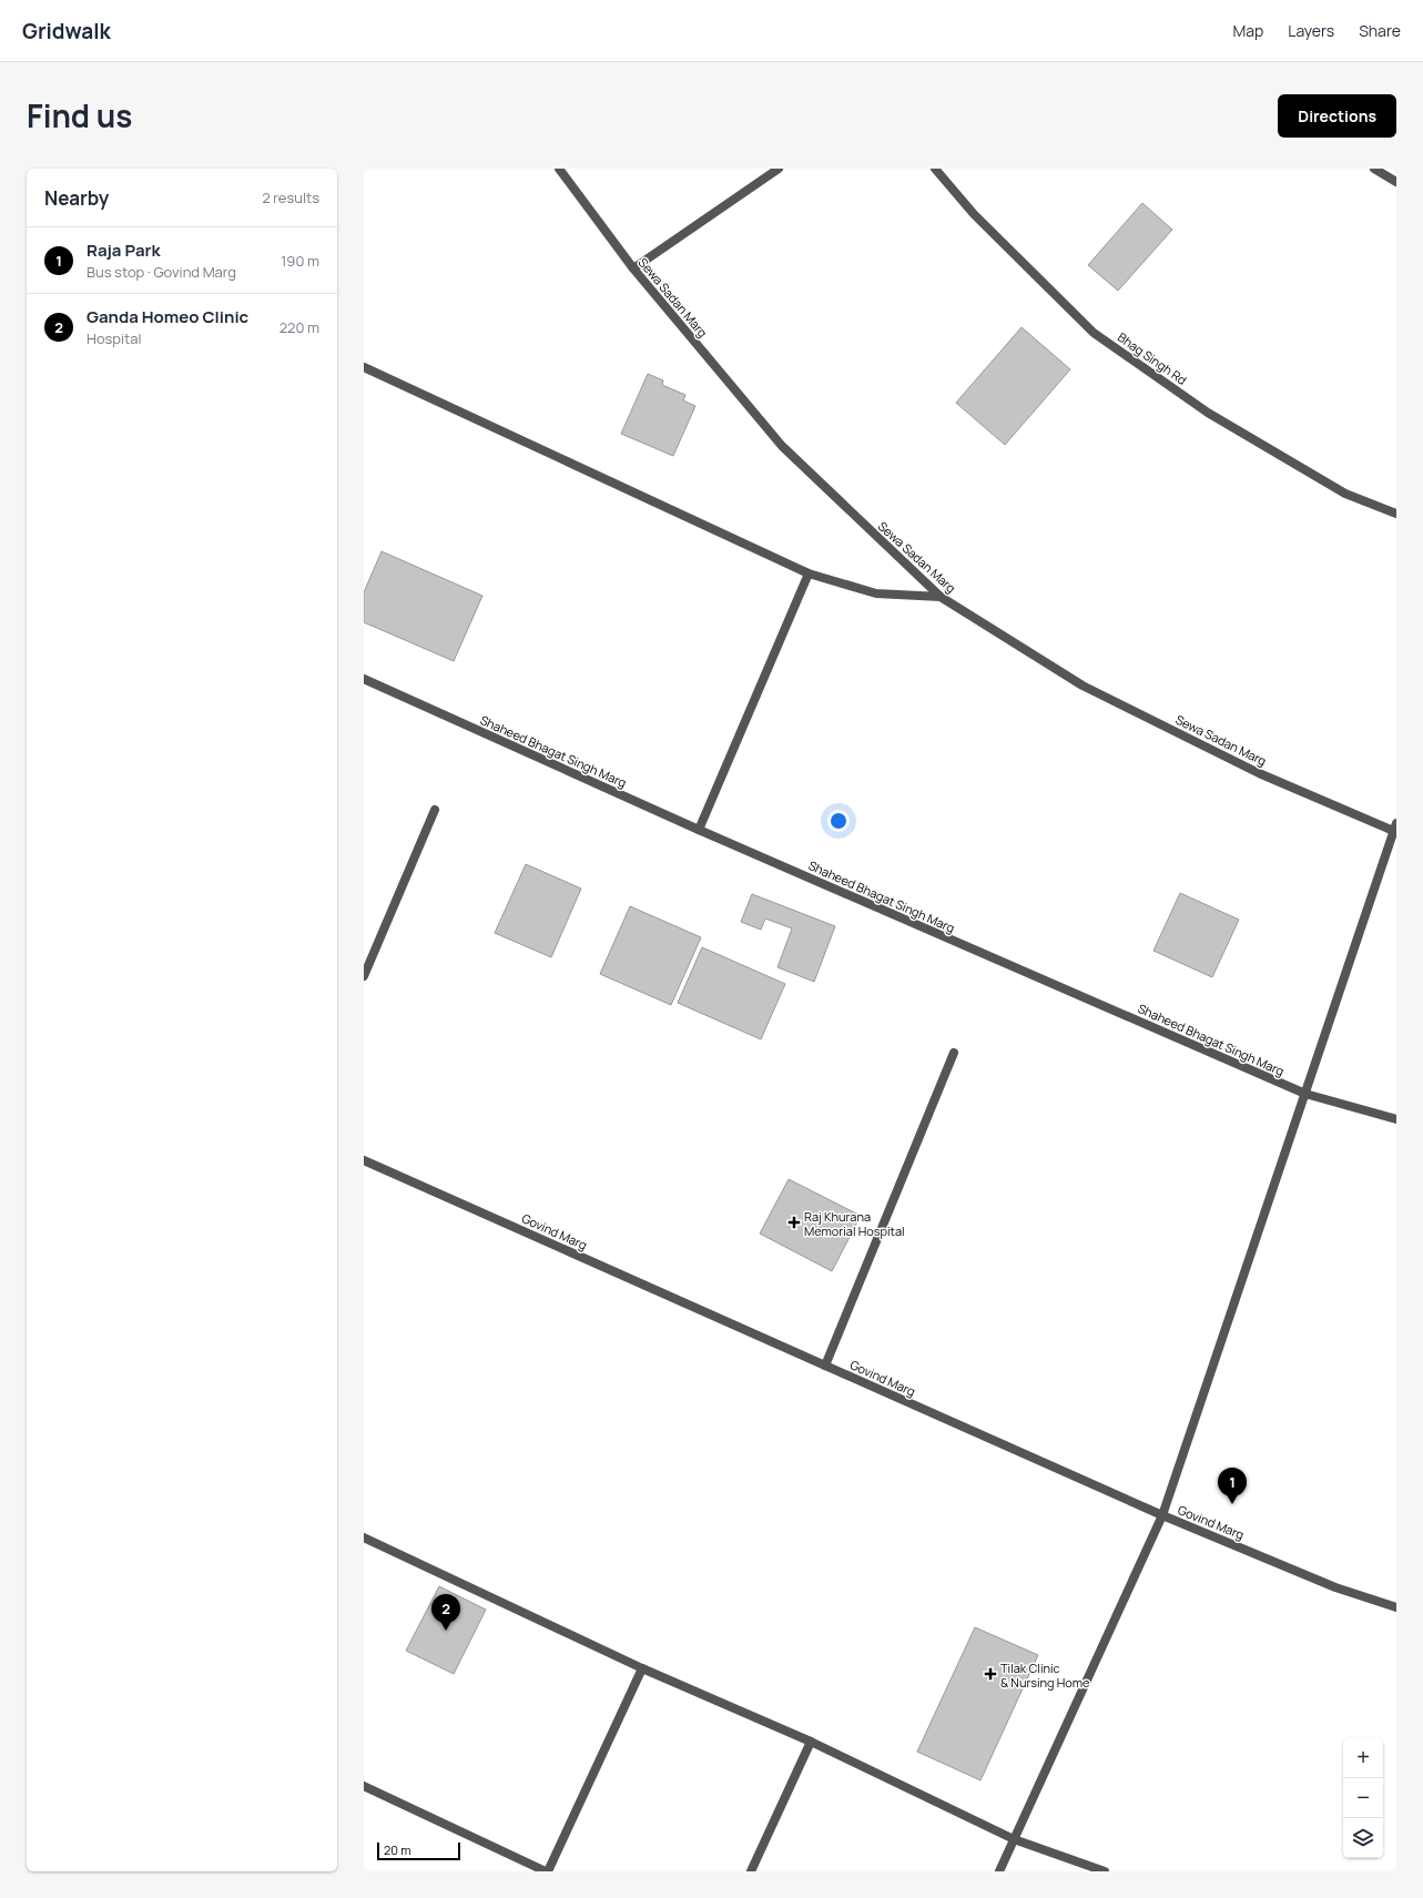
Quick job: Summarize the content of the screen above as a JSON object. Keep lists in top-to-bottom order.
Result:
{
  "streets": {
    "street": [
      "Sewa Sadan Marg",
      "Bhag Singh Rd",
      "Shaheed Bhagat Singh Marg",
      "Govind Marg"
    ]
  },
  "places": {
    "health": ["Raj Khurana Memorial Hospital", "Tilak Clinic & Nursing Home"]
  },
  "scale_bar": "20 m",
  "page": {
    "header": "Gridwalk",
    "nav": ["Map", "Layers", "Share"],
    "title": "Find us",
    "buttons": "Directions",
    "heading": ["Nearby", "2 results"],
    "list": [
      {
        "mark": "1",
        "name": "Raja Park",
        "note": "Bus stop · Govind Marg",
        "value": "190 m"
      },
      {
        "mark": "2",
        "name": "Ganda Homeo Clinic",
        "note": "Hospital",
        "value": "220 m"
      }
    ],
    "pins": ["1", "2"],
    "map_buttons": ["+", "−"],
    "scale": "20 m"
  }
}
